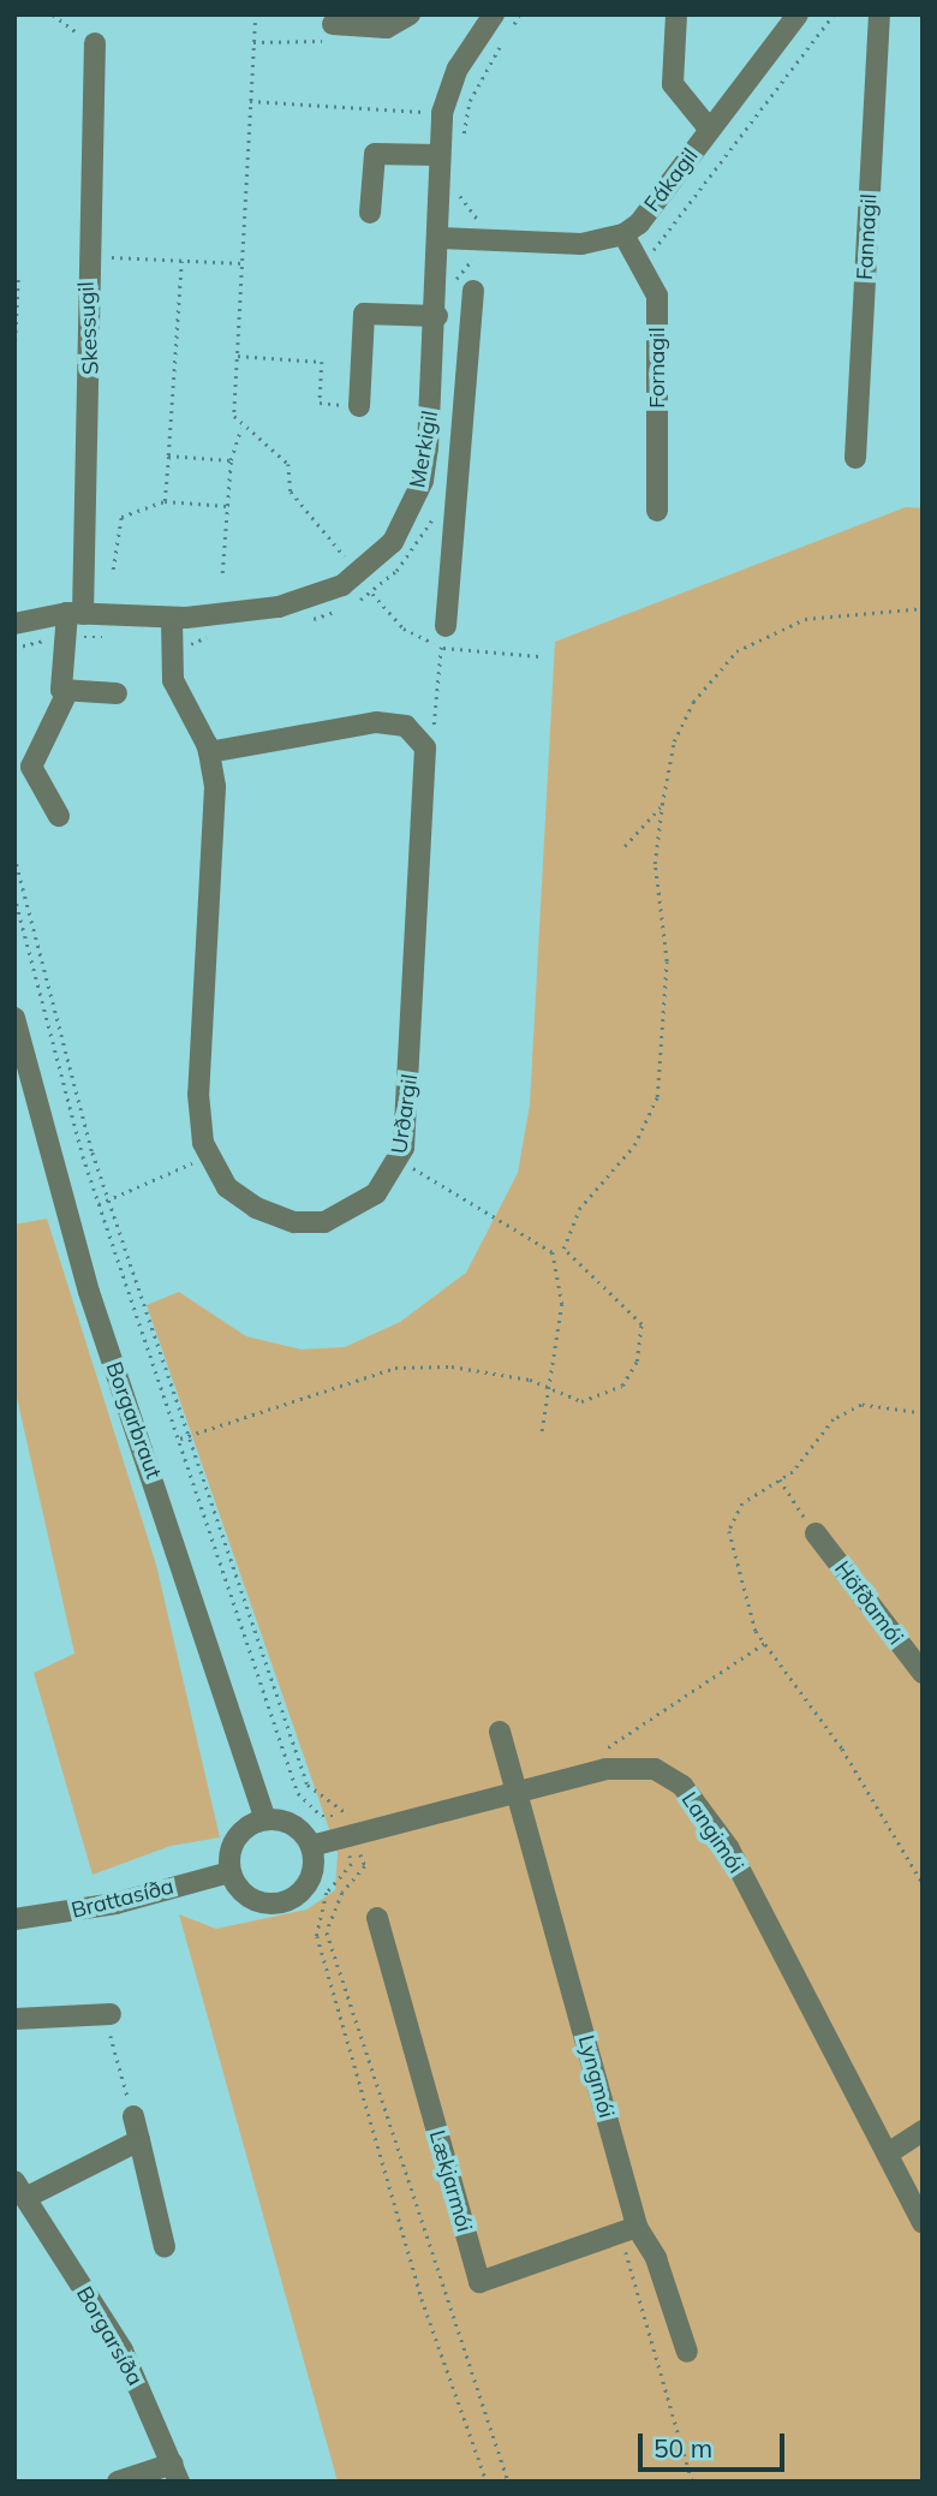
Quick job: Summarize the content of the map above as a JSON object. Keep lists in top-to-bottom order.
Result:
{
  "streets": {
    "street": [
      "Fákagil",
      "Fannagil",
      "Skessugil",
      "Fornagil",
      "Merkigil",
      "Urðargil",
      "Borgarbraut",
      "Höfðamói",
      "Langimói",
      "Brattasíða",
      "Lyngmói",
      "Lækjarmói",
      "Borgarsíða"
    ]
  },
  "crossings": [
    ["Fákagil", "Fornagil"],
    ["Skessugil", "Merkigil"],
    ["Merkigil", "Urðargil"],
    ["Borgarbraut", "Langimói"],
    ["Borgarbraut", "Brattasíða"],
    ["Langimói", "Brattasíða"],
    ["Langimói", "Lyngmói"],
    ["Lyngmói", "Lækjarmói"]
  ],
  "scale_bar": "50 m"
}
